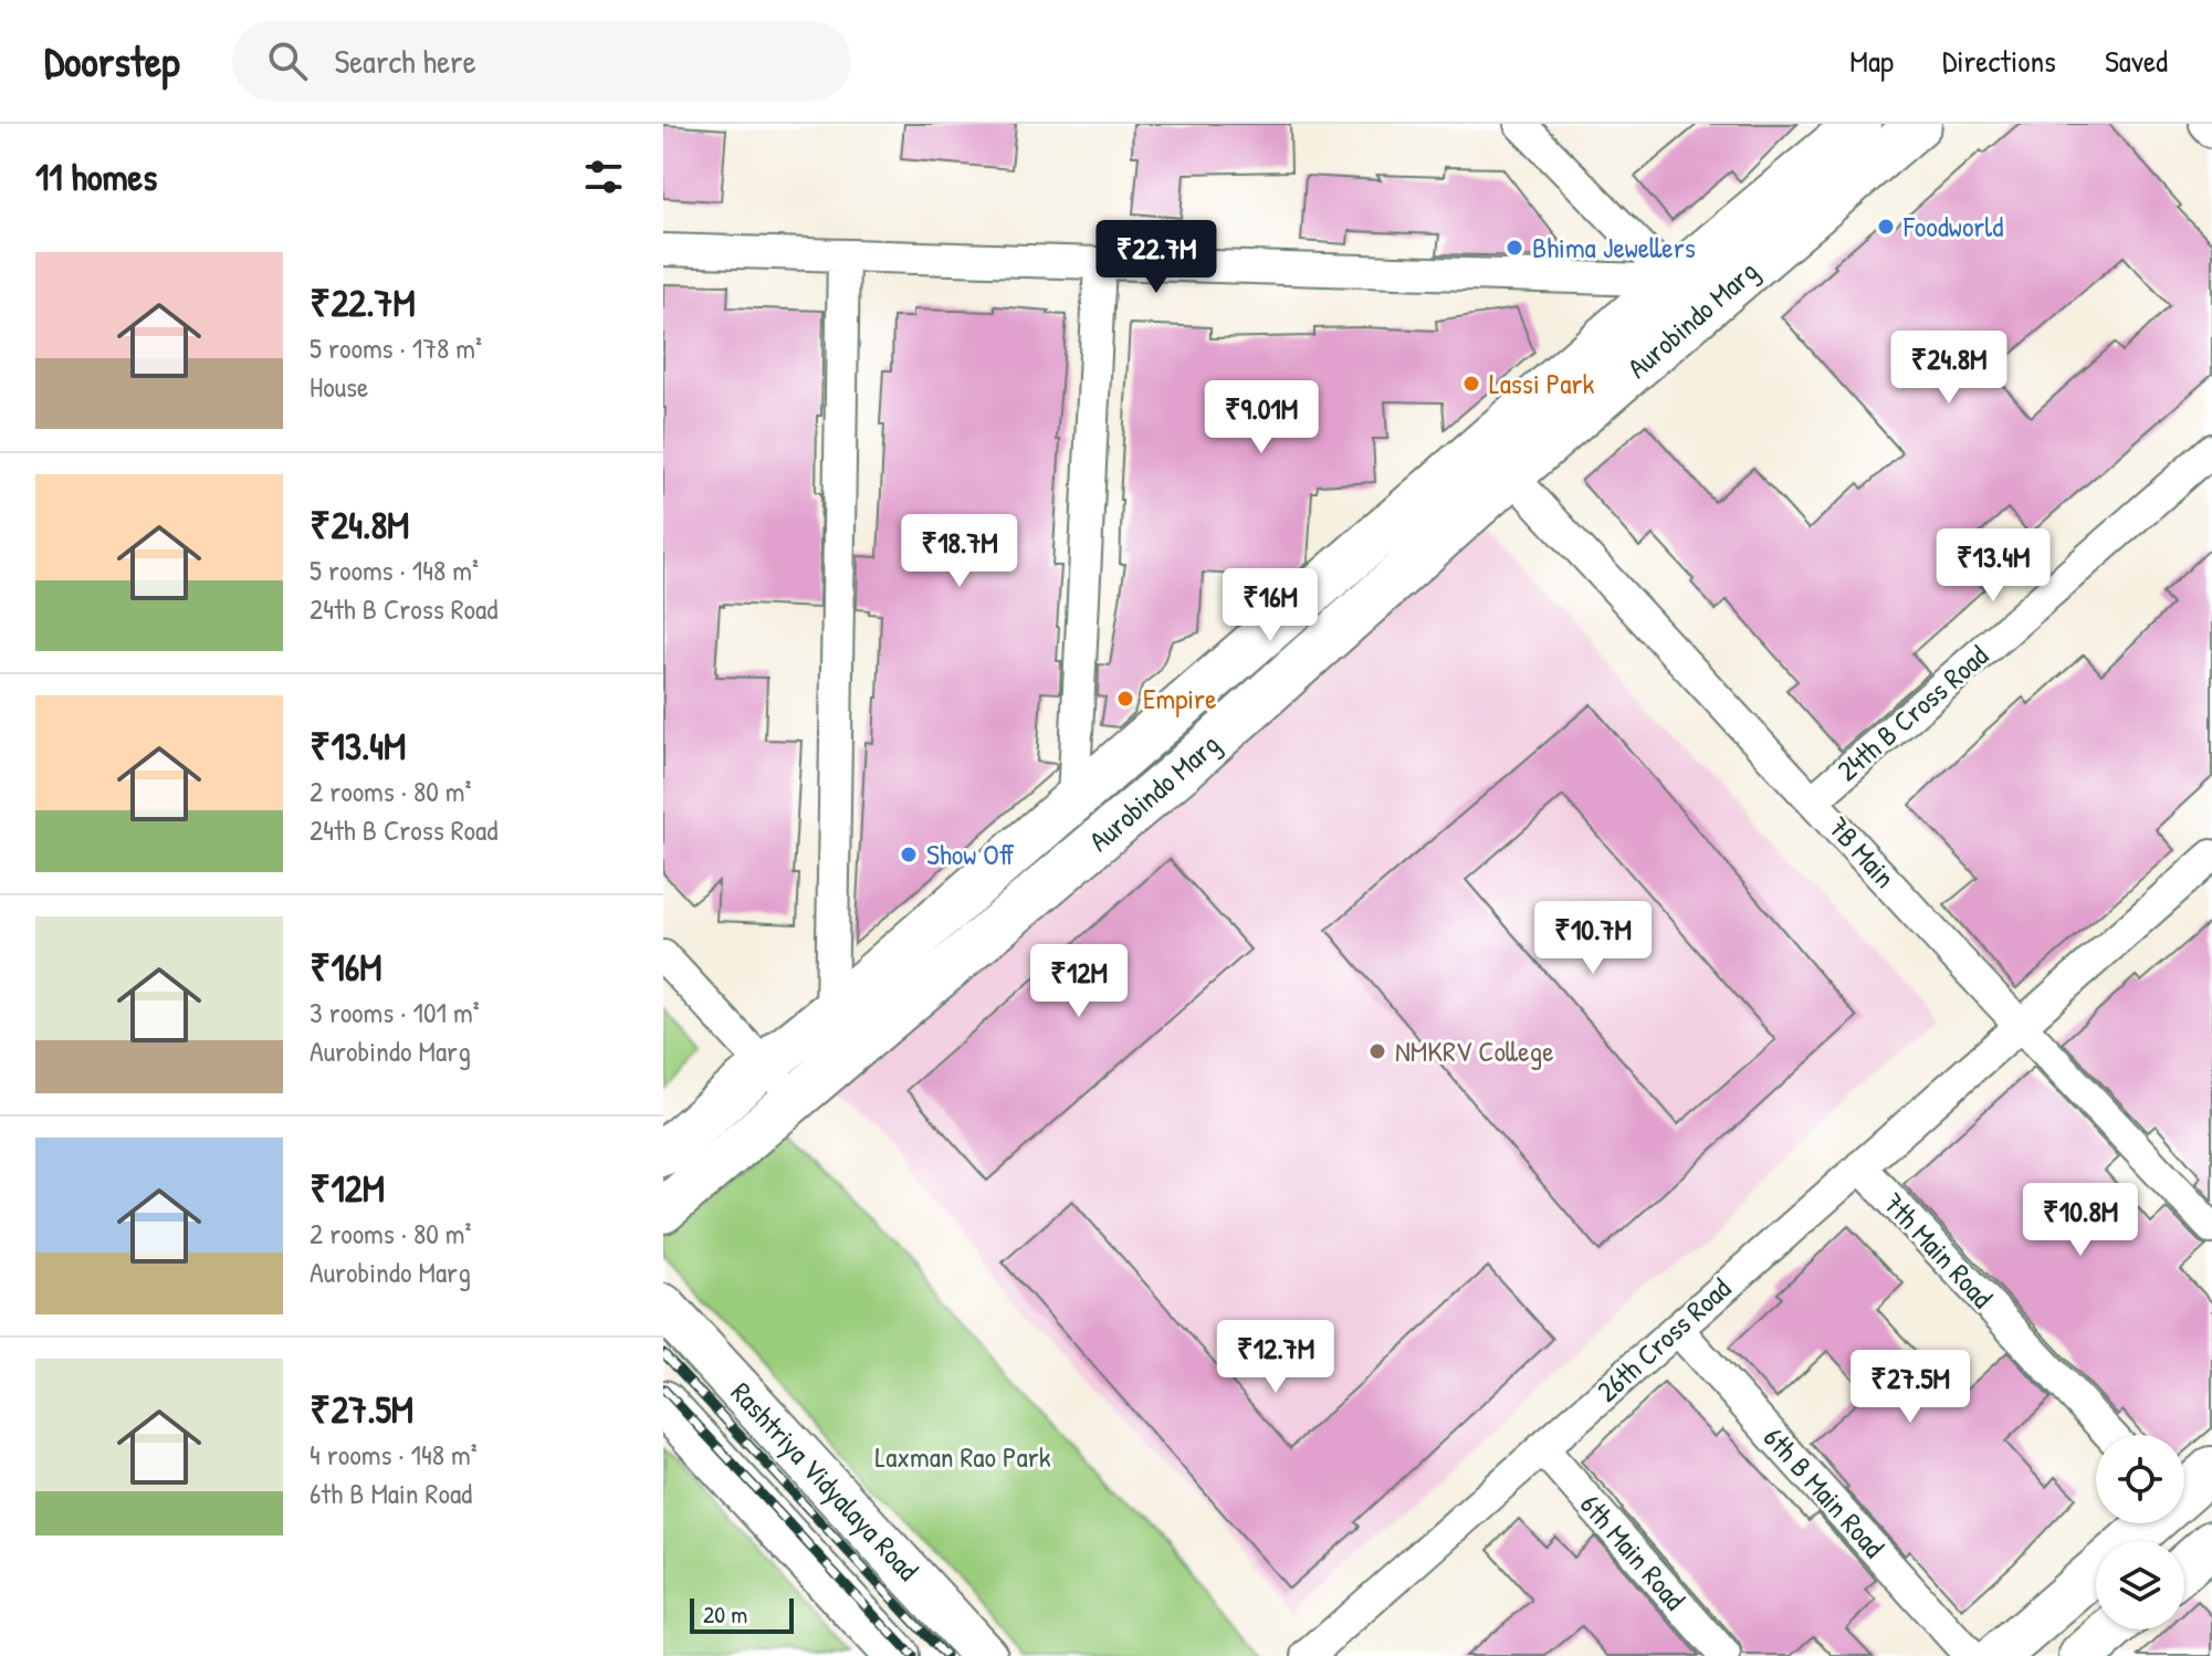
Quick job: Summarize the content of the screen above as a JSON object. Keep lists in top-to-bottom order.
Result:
{
  "streets": {
    "street": [
      "Aurobindo Marg",
      "24th B Cross Road",
      "7B Main",
      "7th Main Road",
      "26th Cross Road",
      "Rashtriya Vidyalaya Road",
      "6th B Main Road",
      "6th Main Road"
    ]
  },
  "crossings": [
    ["Aurobindo Marg", "7B Main"],
    ["24th B Cross Road", "7B Main"],
    ["7B Main", "26th Cross Road"],
    ["7th Main Road", "26th Cross Road"],
    ["26th Cross Road", "6th B Main Road"],
    ["26th Cross Road", "6th Main Road"]
  ],
  "parks": ["Laxman Rao Park"],
  "places": [
    "Foodworld",
    "Bhima Jewellers",
    "Lassi Park",
    "Empire",
    "Show Off",
    "NMKRV College"
  ],
  "scale_bar": "20 m",
  "page": {
    "header": "Doorstep",
    "search": "Search here",
    "nav": ["Map", "Directions", "Saved"],
    "heading": "11 homes",
    "price": [
      "₹22.7M",
      "₹24.8M",
      "₹9.01M",
      "₹18.7M",
      "₹13.4M",
      "₹16M",
      "₹10.7M",
      "₹12M",
      "₹10.8M",
      "₹12.7M",
      "₹27.5M"
    ],
    "list": [
      {
        "name": "₹22.7M",
        "note": "5 rooms · 178 m² · House"
      },
      {
        "name": "₹24.8M",
        "note": "5 rooms · 148 m² · 24th B Cross Road"
      },
      {
        "name": "₹13.4M",
        "note": "2 rooms · 80 m² · 24th B Cross Road"
      },
      {
        "name": "₹16M",
        "note": "3 rooms · 101 m² · Aurobindo Marg"
      },
      {
        "name": "₹12M",
        "note": "2 rooms · 80 m² · Aurobindo Marg"
      },
      {
        "name": "₹27.5M",
        "note": "4 rooms · 148 m² · 6th B Main Road"
      }
    ],
    "scale": "20 m"
  }
}
